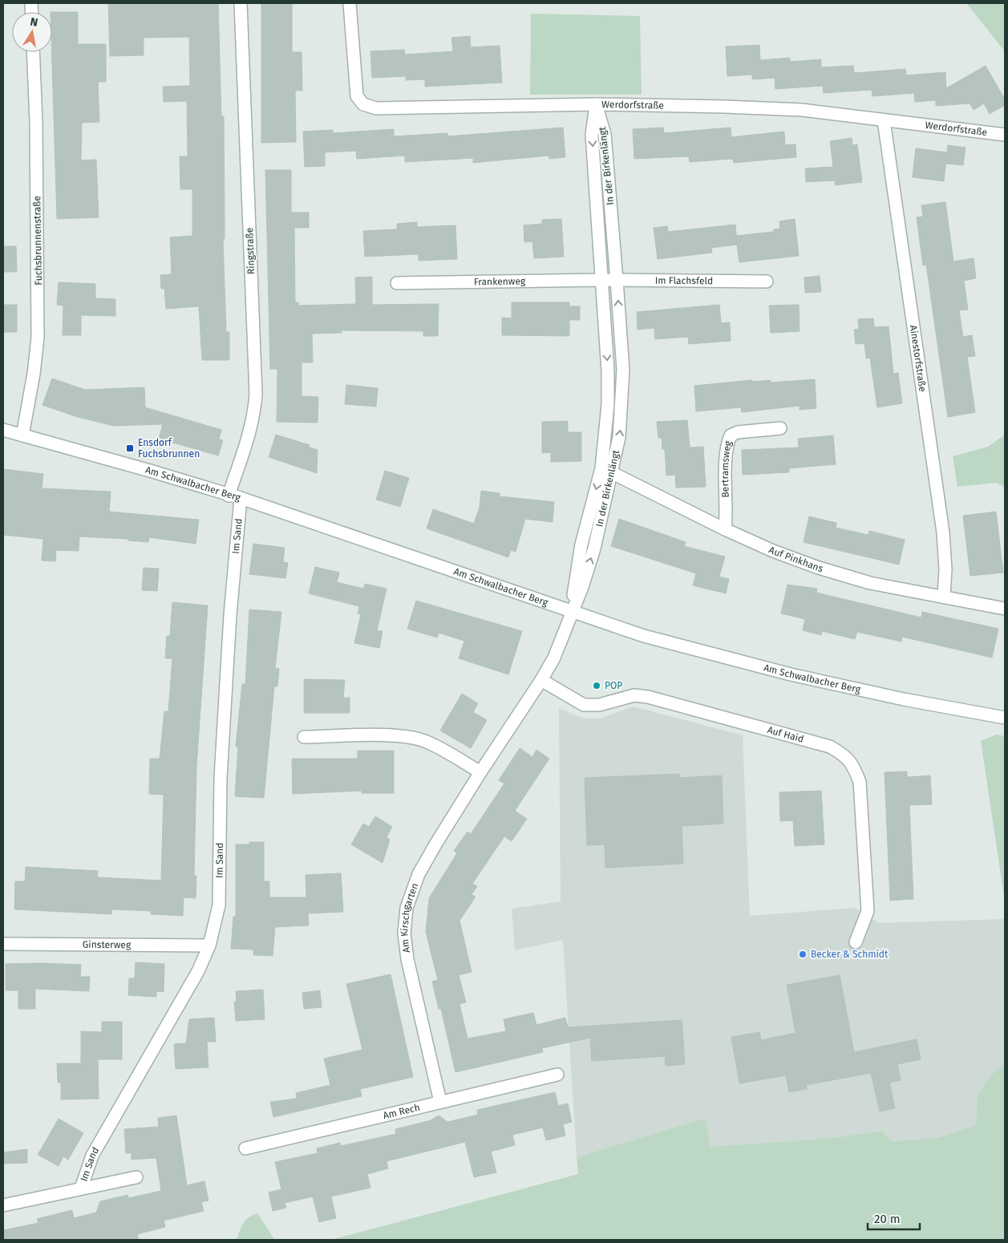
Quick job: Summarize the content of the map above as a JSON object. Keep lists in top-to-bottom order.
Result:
{
  "streets": {
    "street": [
      "Werdorfstraße",
      "In der Birkenlängt",
      "Fuchsbrunnenstraße",
      "Ringstraße",
      "Im Flachsfeld",
      "Frankenweg",
      "Ainestorfstraße",
      "Bertramsweg",
      "Am Schwalbacher Berg",
      "Im Sand",
      "Auf Pinkhans",
      "Auf Haid",
      "Am Kirschgarten",
      "Ginsterweg",
      "Am Rech"
    ]
  },
  "crossings": [
    ["Werdorfstraße", "In der Birkenlängt"],
    ["Werdorfstraße", "Ainestorfstraße"],
    ["In der Birkenlängt", "Im Flachsfeld"],
    ["In der Birkenlängt", "Frankenweg"],
    ["In der Birkenlängt", "Am Schwalbacher Berg"],
    ["In der Birkenlängt", "Auf Pinkhans"],
    ["In der Birkenlängt", "Am Kirschgarten"],
    ["Fuchsbrunnenstraße", "Am Schwalbacher Berg"],
    ["Ringstraße", "Am Schwalbacher Berg"],
    ["Im Flachsfeld", "Frankenweg"],
    ["Ainestorfstraße", "Auf Pinkhans"],
    ["Bertramsweg", "Auf Pinkhans"],
    ["Am Schwalbacher Berg", "Im Sand"],
    ["Am Schwalbacher Berg", "Am Kirschgarten"],
    ["Im Sand", "Ginsterweg"],
    ["Auf Haid", "Am Kirschgarten"],
    ["Am Kirschgarten", "Am Rech"]
  ],
  "places": {
    "transit": ["Ensdorf Fuchsbrunnen"],
    "other": ["POP", "Becker & Schmidt"]
  },
  "scale_bar": "20 m",
  "north": "top"
}
